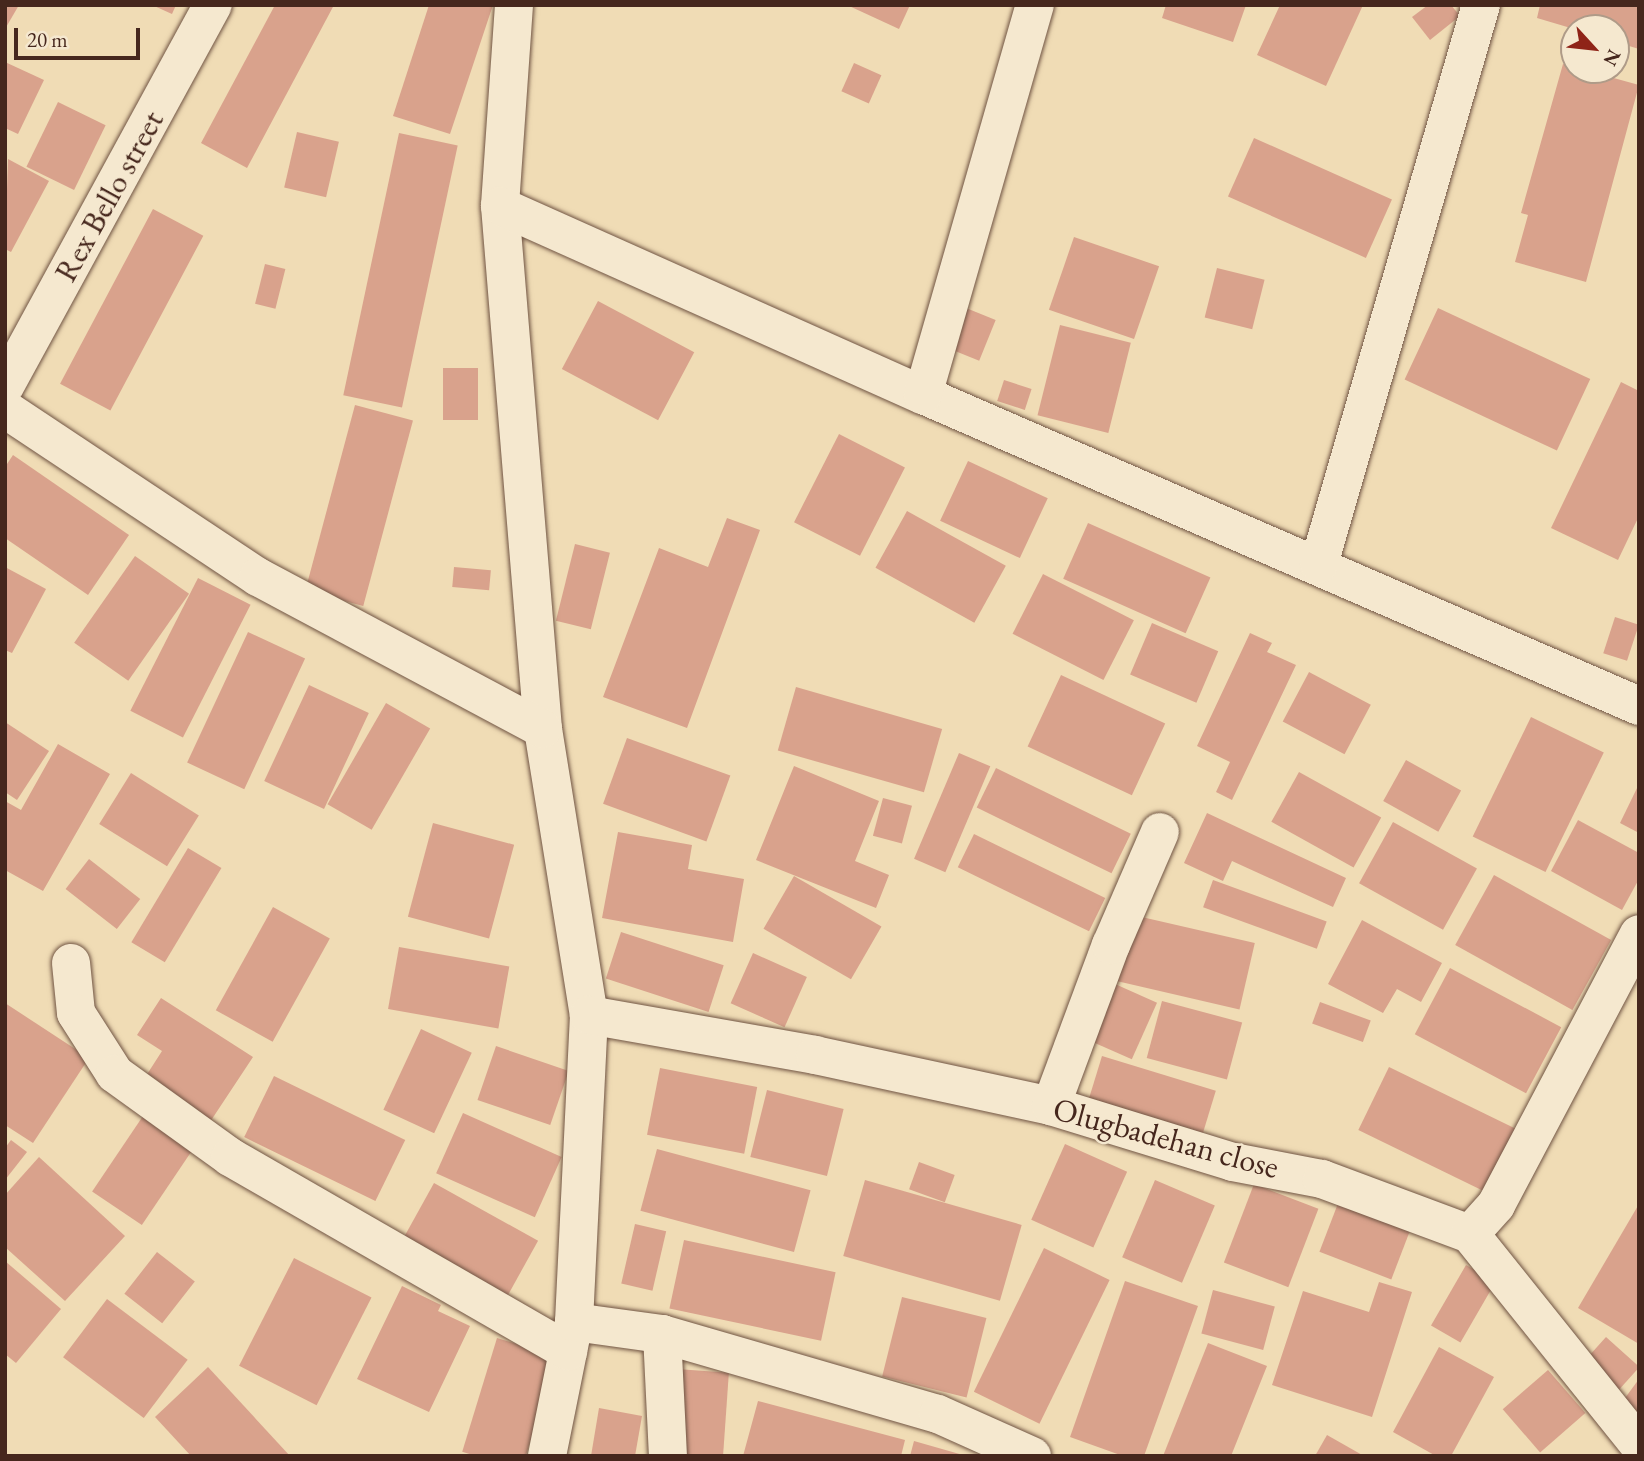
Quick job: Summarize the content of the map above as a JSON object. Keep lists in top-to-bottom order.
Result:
{
  "streets": {
    "street": ["Rex Bello street", "Olugbadehan close"]
  },
  "scale_bar": "20 m",
  "north": "bottom right"
}
